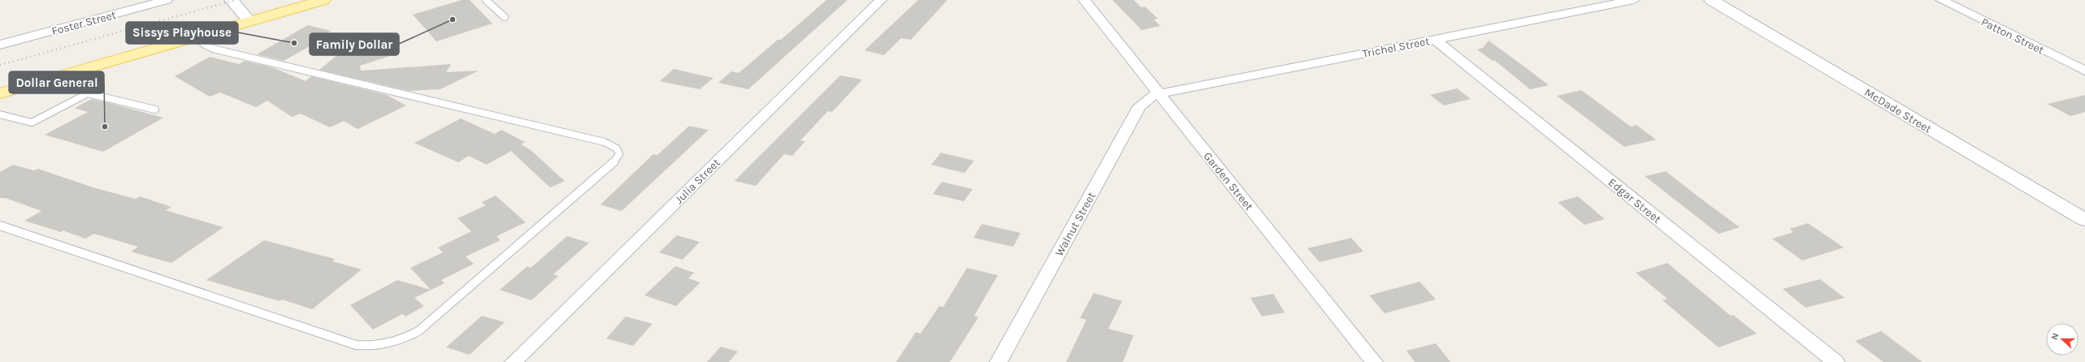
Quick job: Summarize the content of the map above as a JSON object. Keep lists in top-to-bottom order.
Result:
{
  "streets": {
    "street": [
      "Foster Street",
      "Patton Street",
      "Trichel Street",
      "McDade Street",
      "Julia Street",
      "Garden Street",
      "Edgar Street",
      "Walnut Street"
    ]
  },
  "crossings": [
    ["Trichel Street", "Garden Street"],
    ["Trichel Street", "Edgar Street"],
    ["Trichel Street", "Walnut Street"],
    ["Garden Street", "Walnut Street"]
  ],
  "places": ["Family Dollar", "Sissys Playhouse", "Dollar General"],
  "north": "left"
}
